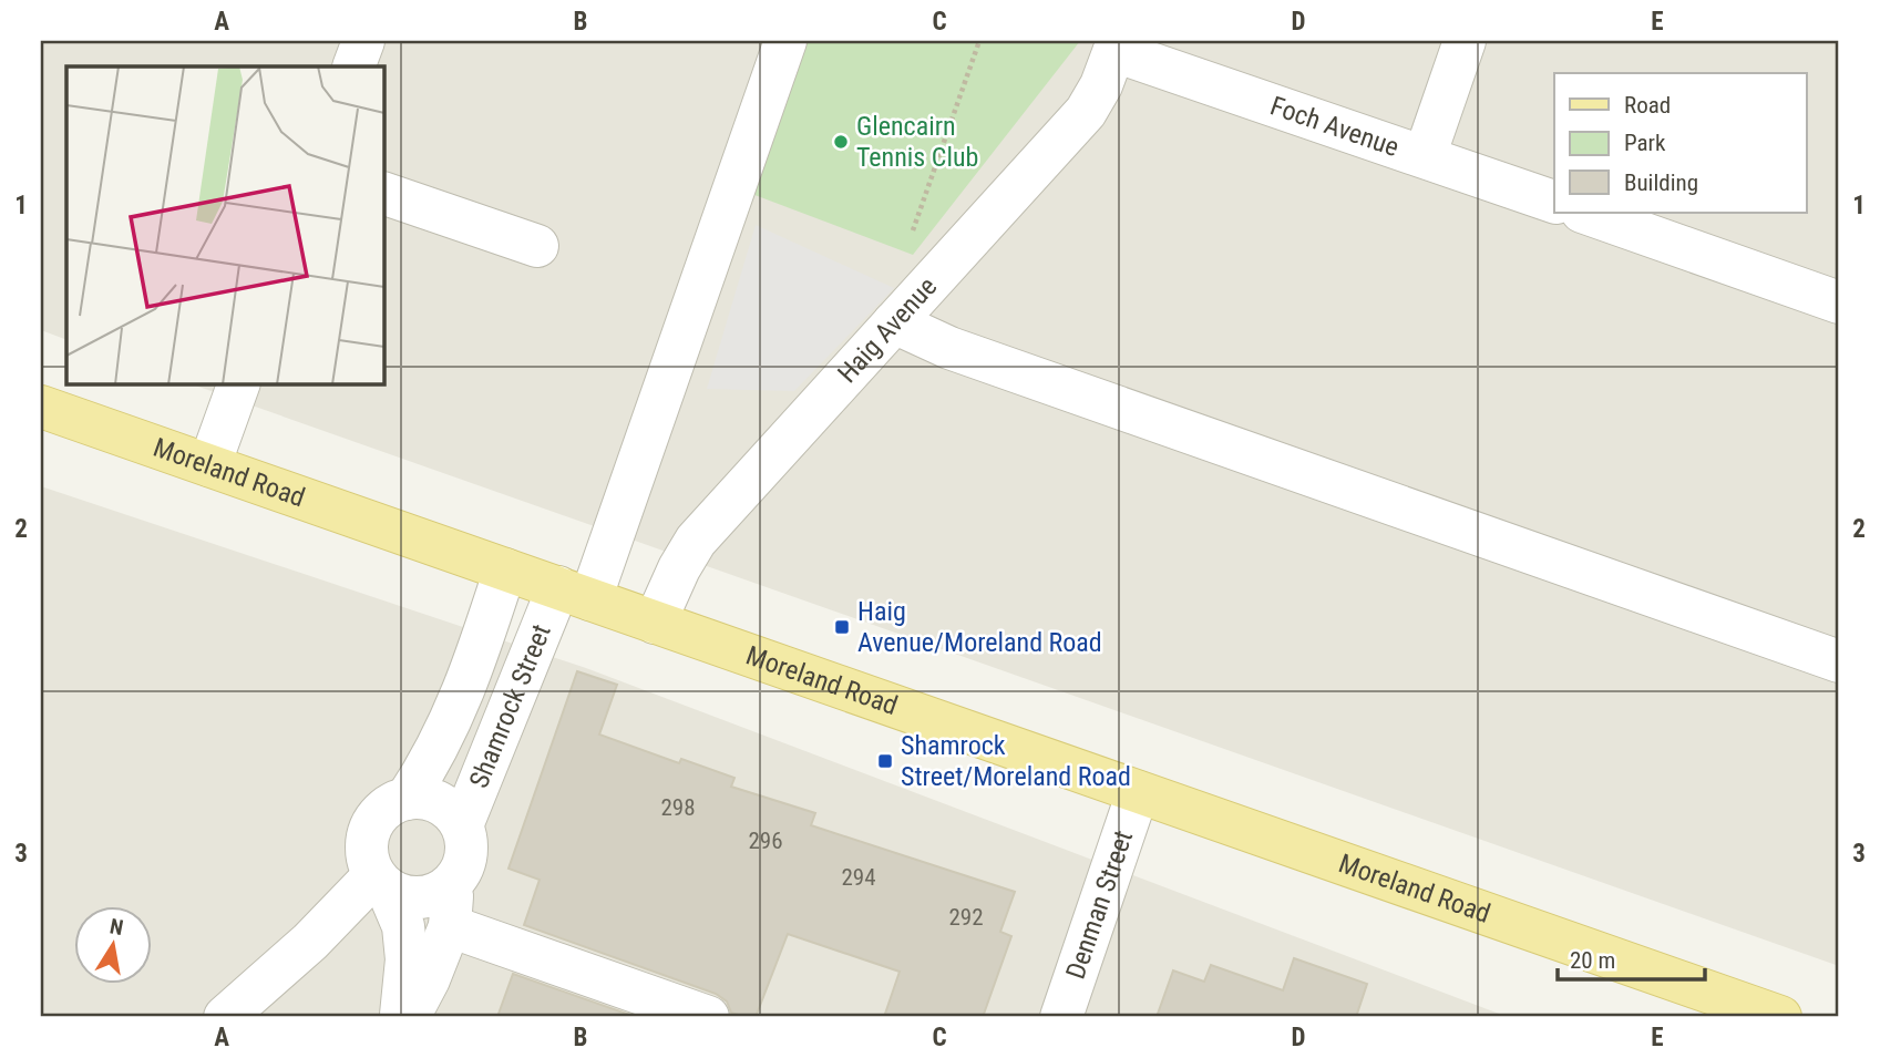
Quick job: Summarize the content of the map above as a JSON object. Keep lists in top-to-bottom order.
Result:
{
  "streets": {
    "main road": ["Moreland Road"],
    "street": [
      "Foch Avenue",
      "Haig Avenue",
      "Shamrock Street",
      "Denman Street"
    ]
  },
  "crossings": [
    ["Foch Avenue", "Haig Avenue"],
    ["Haig Avenue", "Moreland Road"],
    ["Moreland Road", "Shamrock Street"],
    ["Moreland Road", "Denman Street"]
  ],
  "places": {
    "other": ["Glencairn Tennis Club"],
    "transit": ["Haig Avenue/Moreland Road", "Shamrock Street/Moreland Road"]
  },
  "house_numbers": [
    "298",
    "296",
    "294",
    "292"
  ],
  "legend": ["Road", "Park", "Building"],
  "scale_bar": "20 m",
  "north": "top",
  "grid": {
    "columns": [
      "A",
      "B",
      "C",
      "D",
      "E"
    ],
    "rows": ["1", "2", "3"]
  }
}
